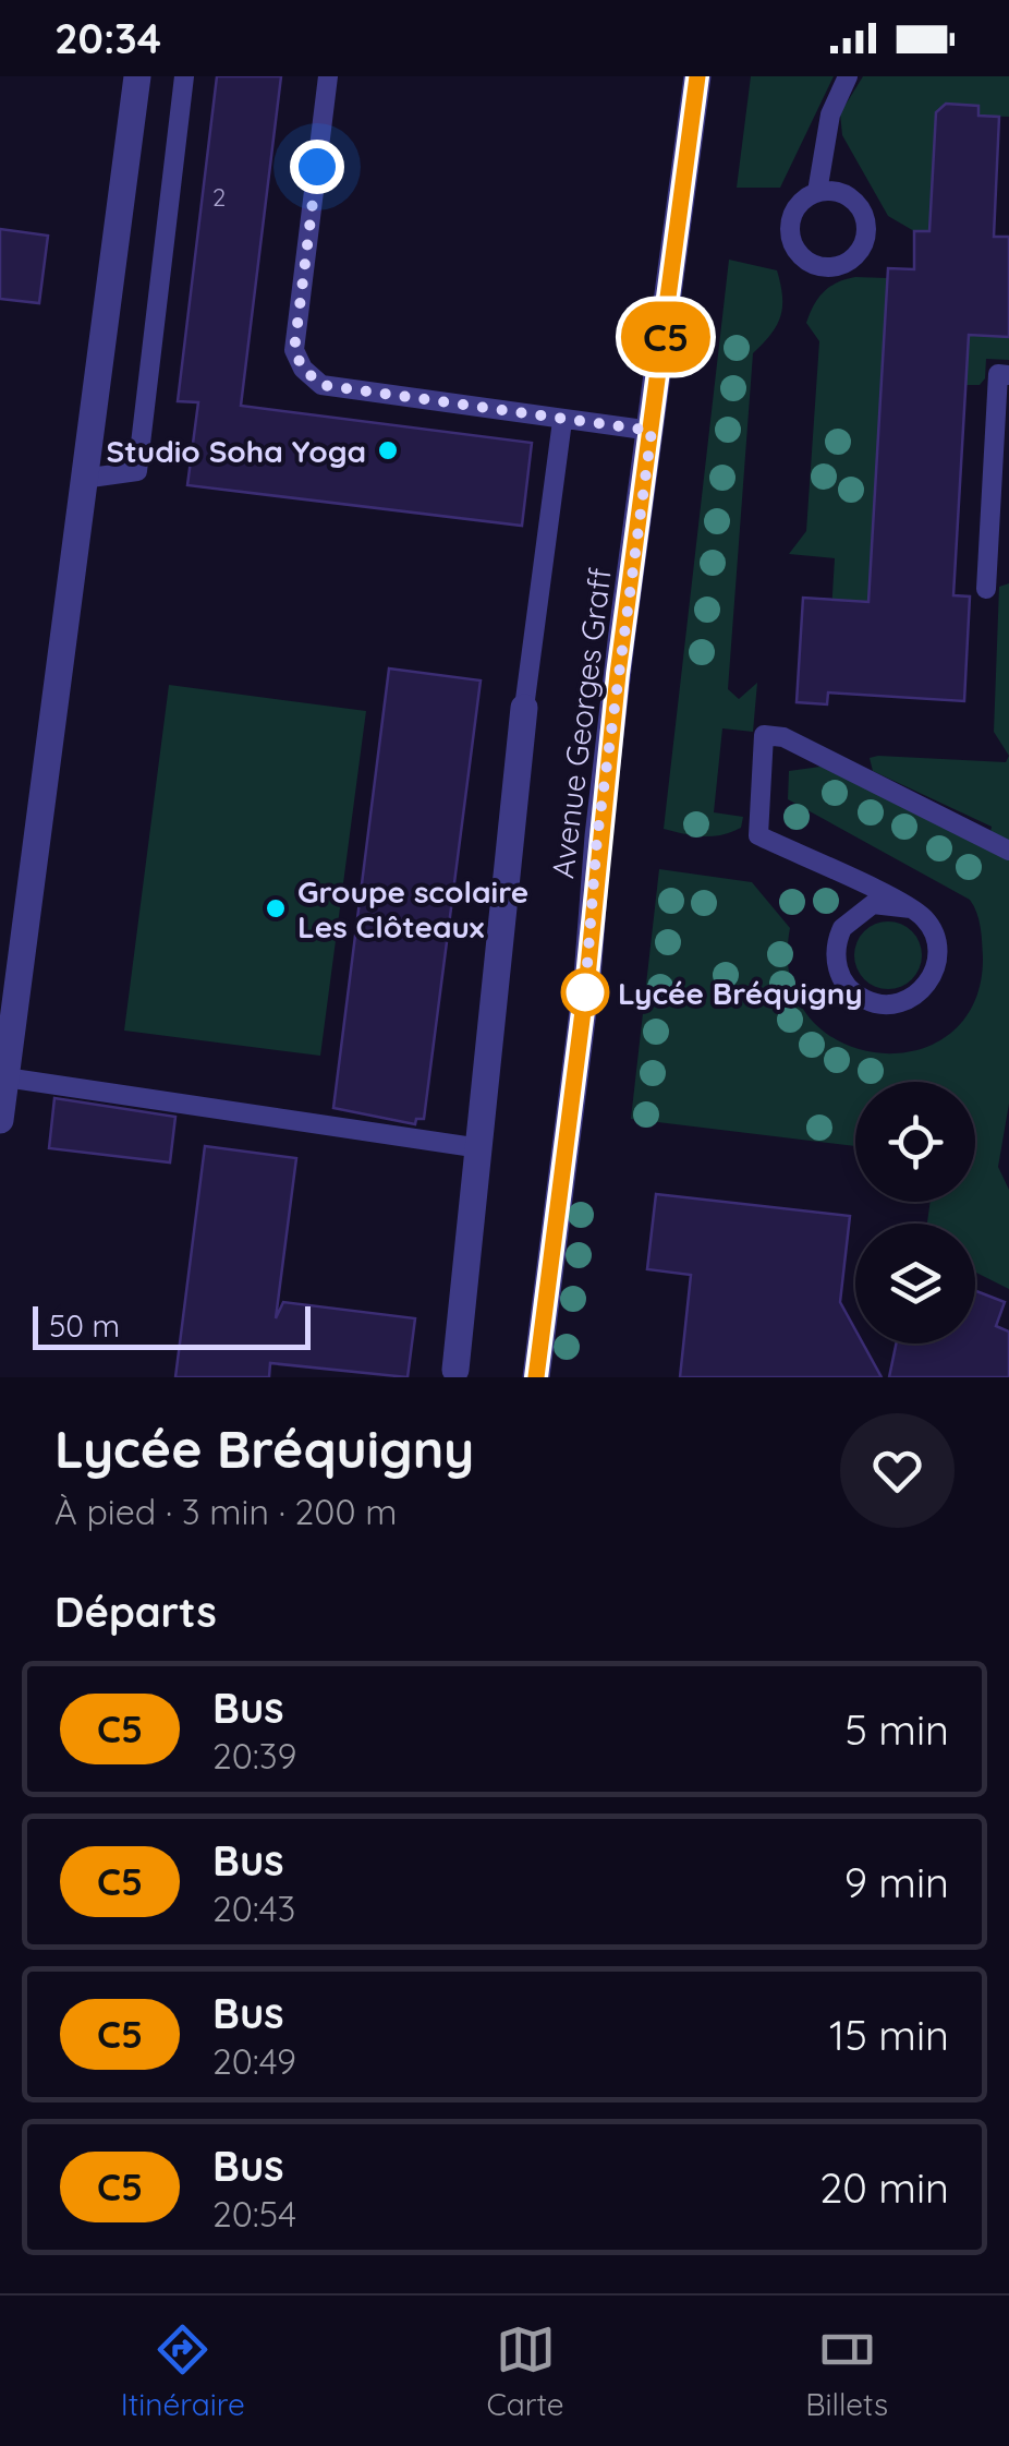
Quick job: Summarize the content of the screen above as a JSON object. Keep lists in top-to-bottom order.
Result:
{
  "streets": {
    "street": ["Avenue Georges Graff"]
  },
  "places": ["Studio Soha Yoga", "Groupe scolaire Les Clôteaux", "Lycée Bréquigny"],
  "lines": ["bus line C5"],
  "house_numbers": ["2"],
  "scale_bar": "50 m",
  "page": {
    "status": "20:34",
    "on_map": "C5",
    "scale": "50 m",
    "heading": [
      ["Lycée Bréquigny", "À pied · 3 min · 200 m"],
      "Départs"
    ],
    "list": [
      {
        "mark": "C5",
        "name": "Bus",
        "note": "20:39",
        "value": "5 min"
      },
      {
        "mark": "C5",
        "name": "Bus",
        "note": "20:43",
        "value": "9 min"
      },
      {
        "mark": "C5",
        "name": "Bus",
        "note": "20:49",
        "value": "15 min"
      },
      {
        "mark": "C5",
        "name": "Bus",
        "note": "20:54",
        "value": "20 min"
      }
    ],
    "tabs": ["Itinéraire", "Carte", "Billets"]
  }
}
